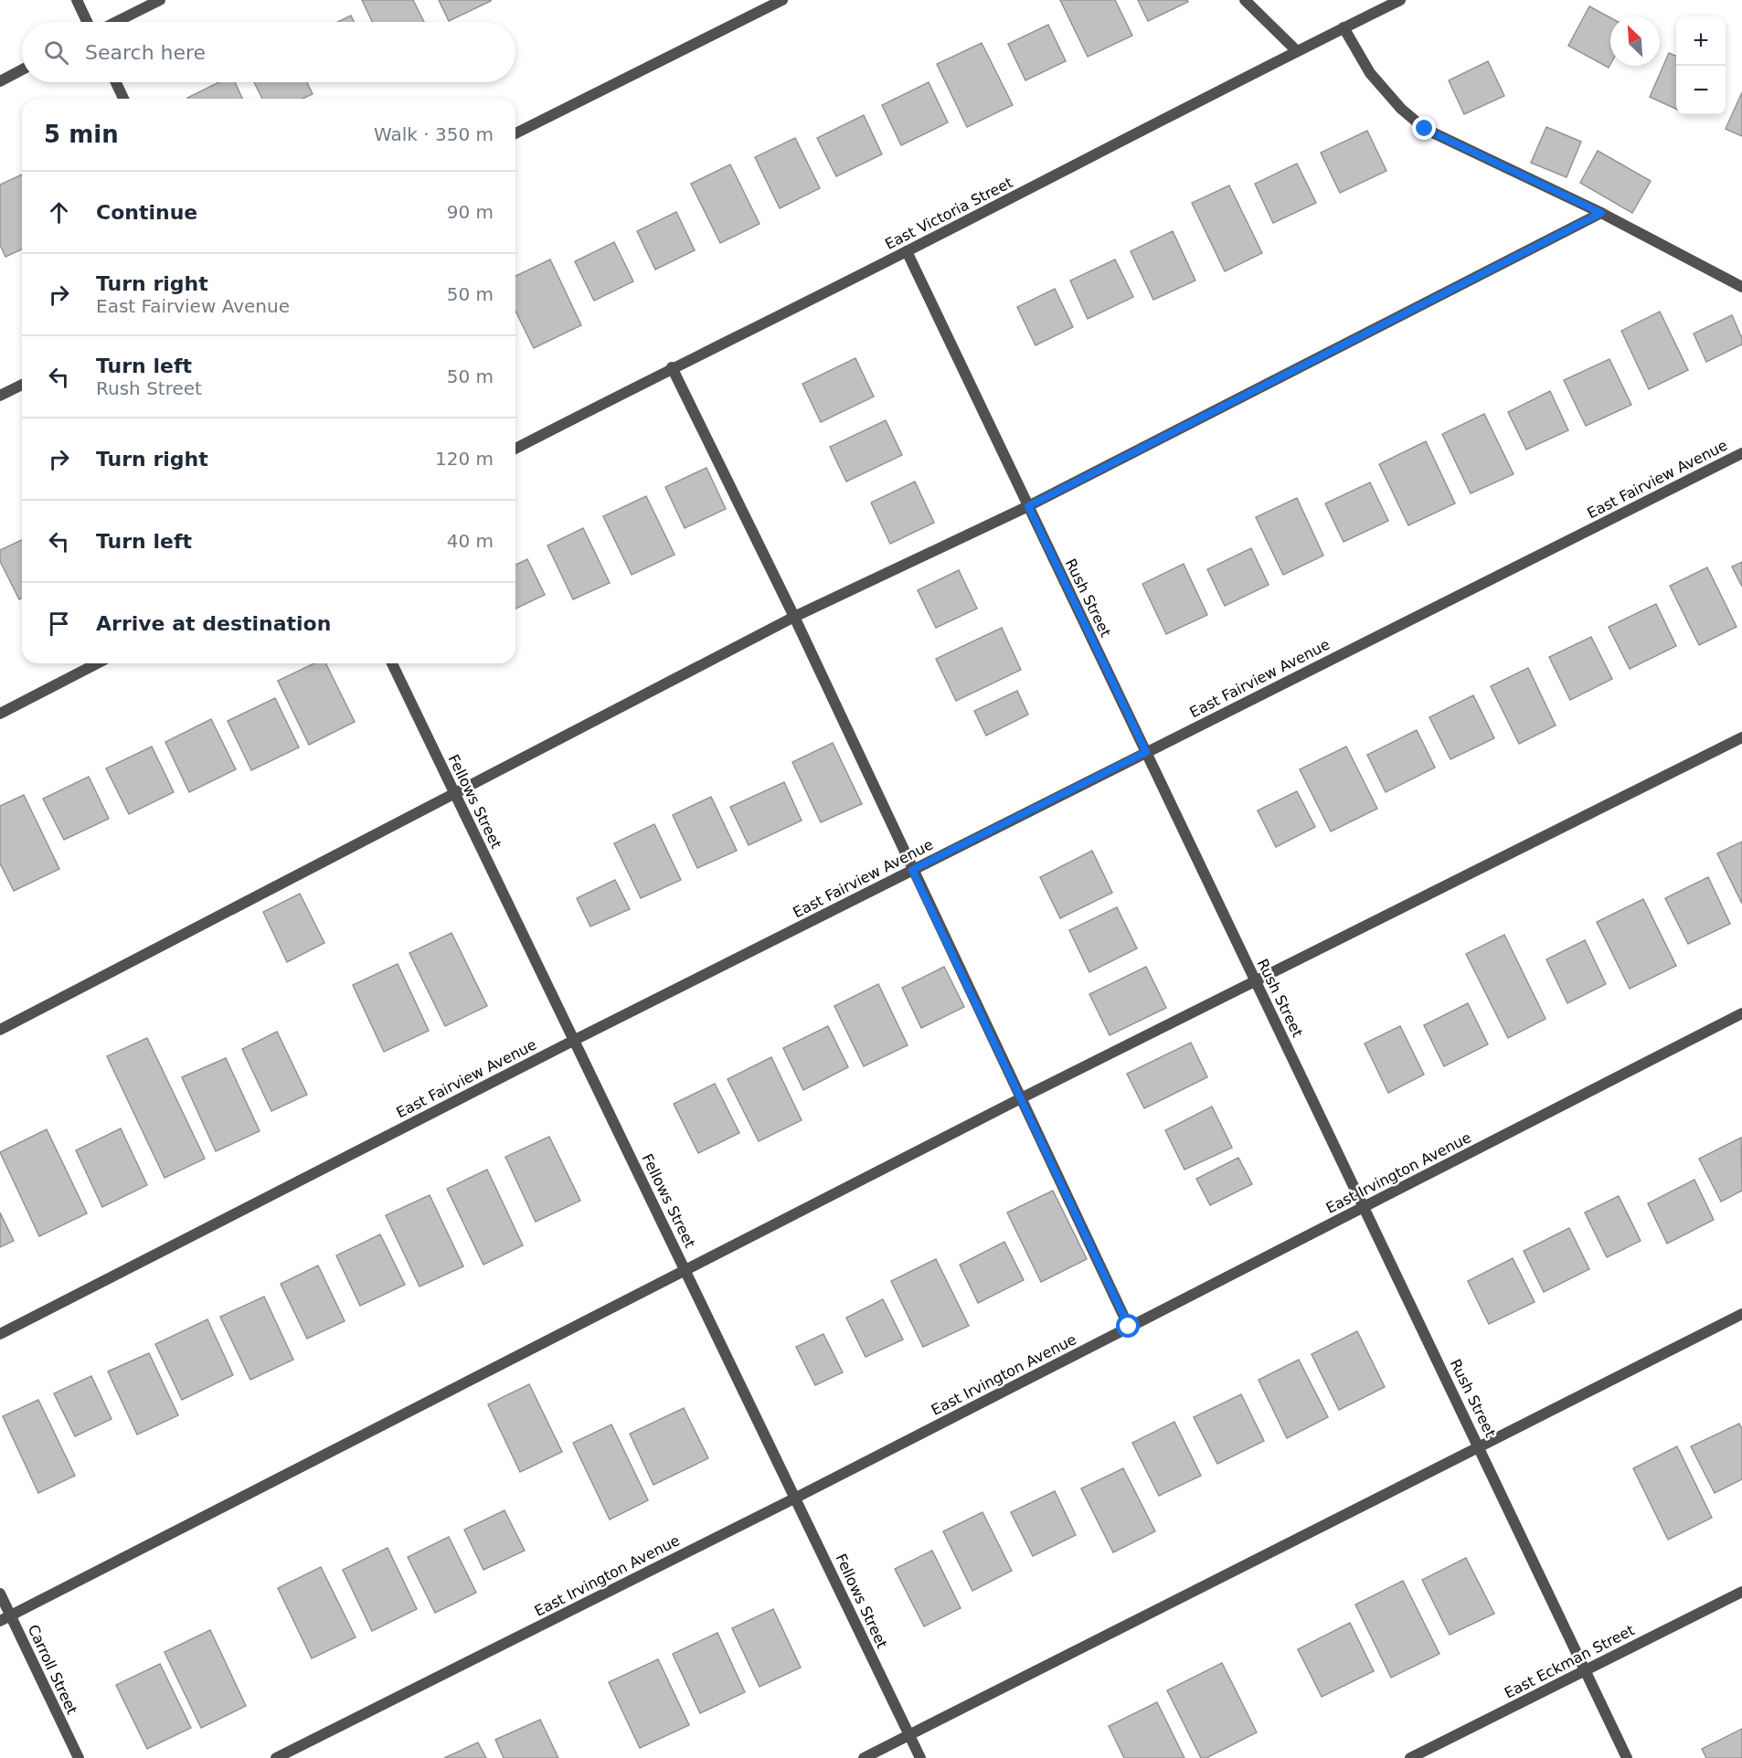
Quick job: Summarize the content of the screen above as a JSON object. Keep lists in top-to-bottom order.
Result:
{
  "streets": {
    "street": [
      "East Victoria Street",
      "East Fairview Avenue",
      "Rush Street",
      "Fellows Street",
      "East Irvington Avenue",
      "East Eckman Street",
      "Carroll Street"
    ]
  },
  "crossings": [
    ["East Victoria Street", "Rush Street"],
    ["East Fairview Avenue", "Rush Street"],
    ["East Fairview Avenue", "Fellows Street"],
    ["Rush Street", "East Irvington Avenue"],
    ["Rush Street", "East Eckman Street"],
    ["Fellows Street", "East Irvington Avenue"]
  ],
  "north": "top left",
  "page": {
    "map_buttons": ["+", "−"],
    "search": "Search here",
    "heading": ["5 min", "Walk · 350 m"],
    "list": [
      ["Continue", "90 m"],
      ["Turn right", "East Fairview Avenue", "50 m"],
      ["Turn left", "Rush Street", "50 m"],
      ["Turn right", "120 m"],
      ["Turn left", "40 m"],
      "Arrive at destination"
    ]
  }
}
